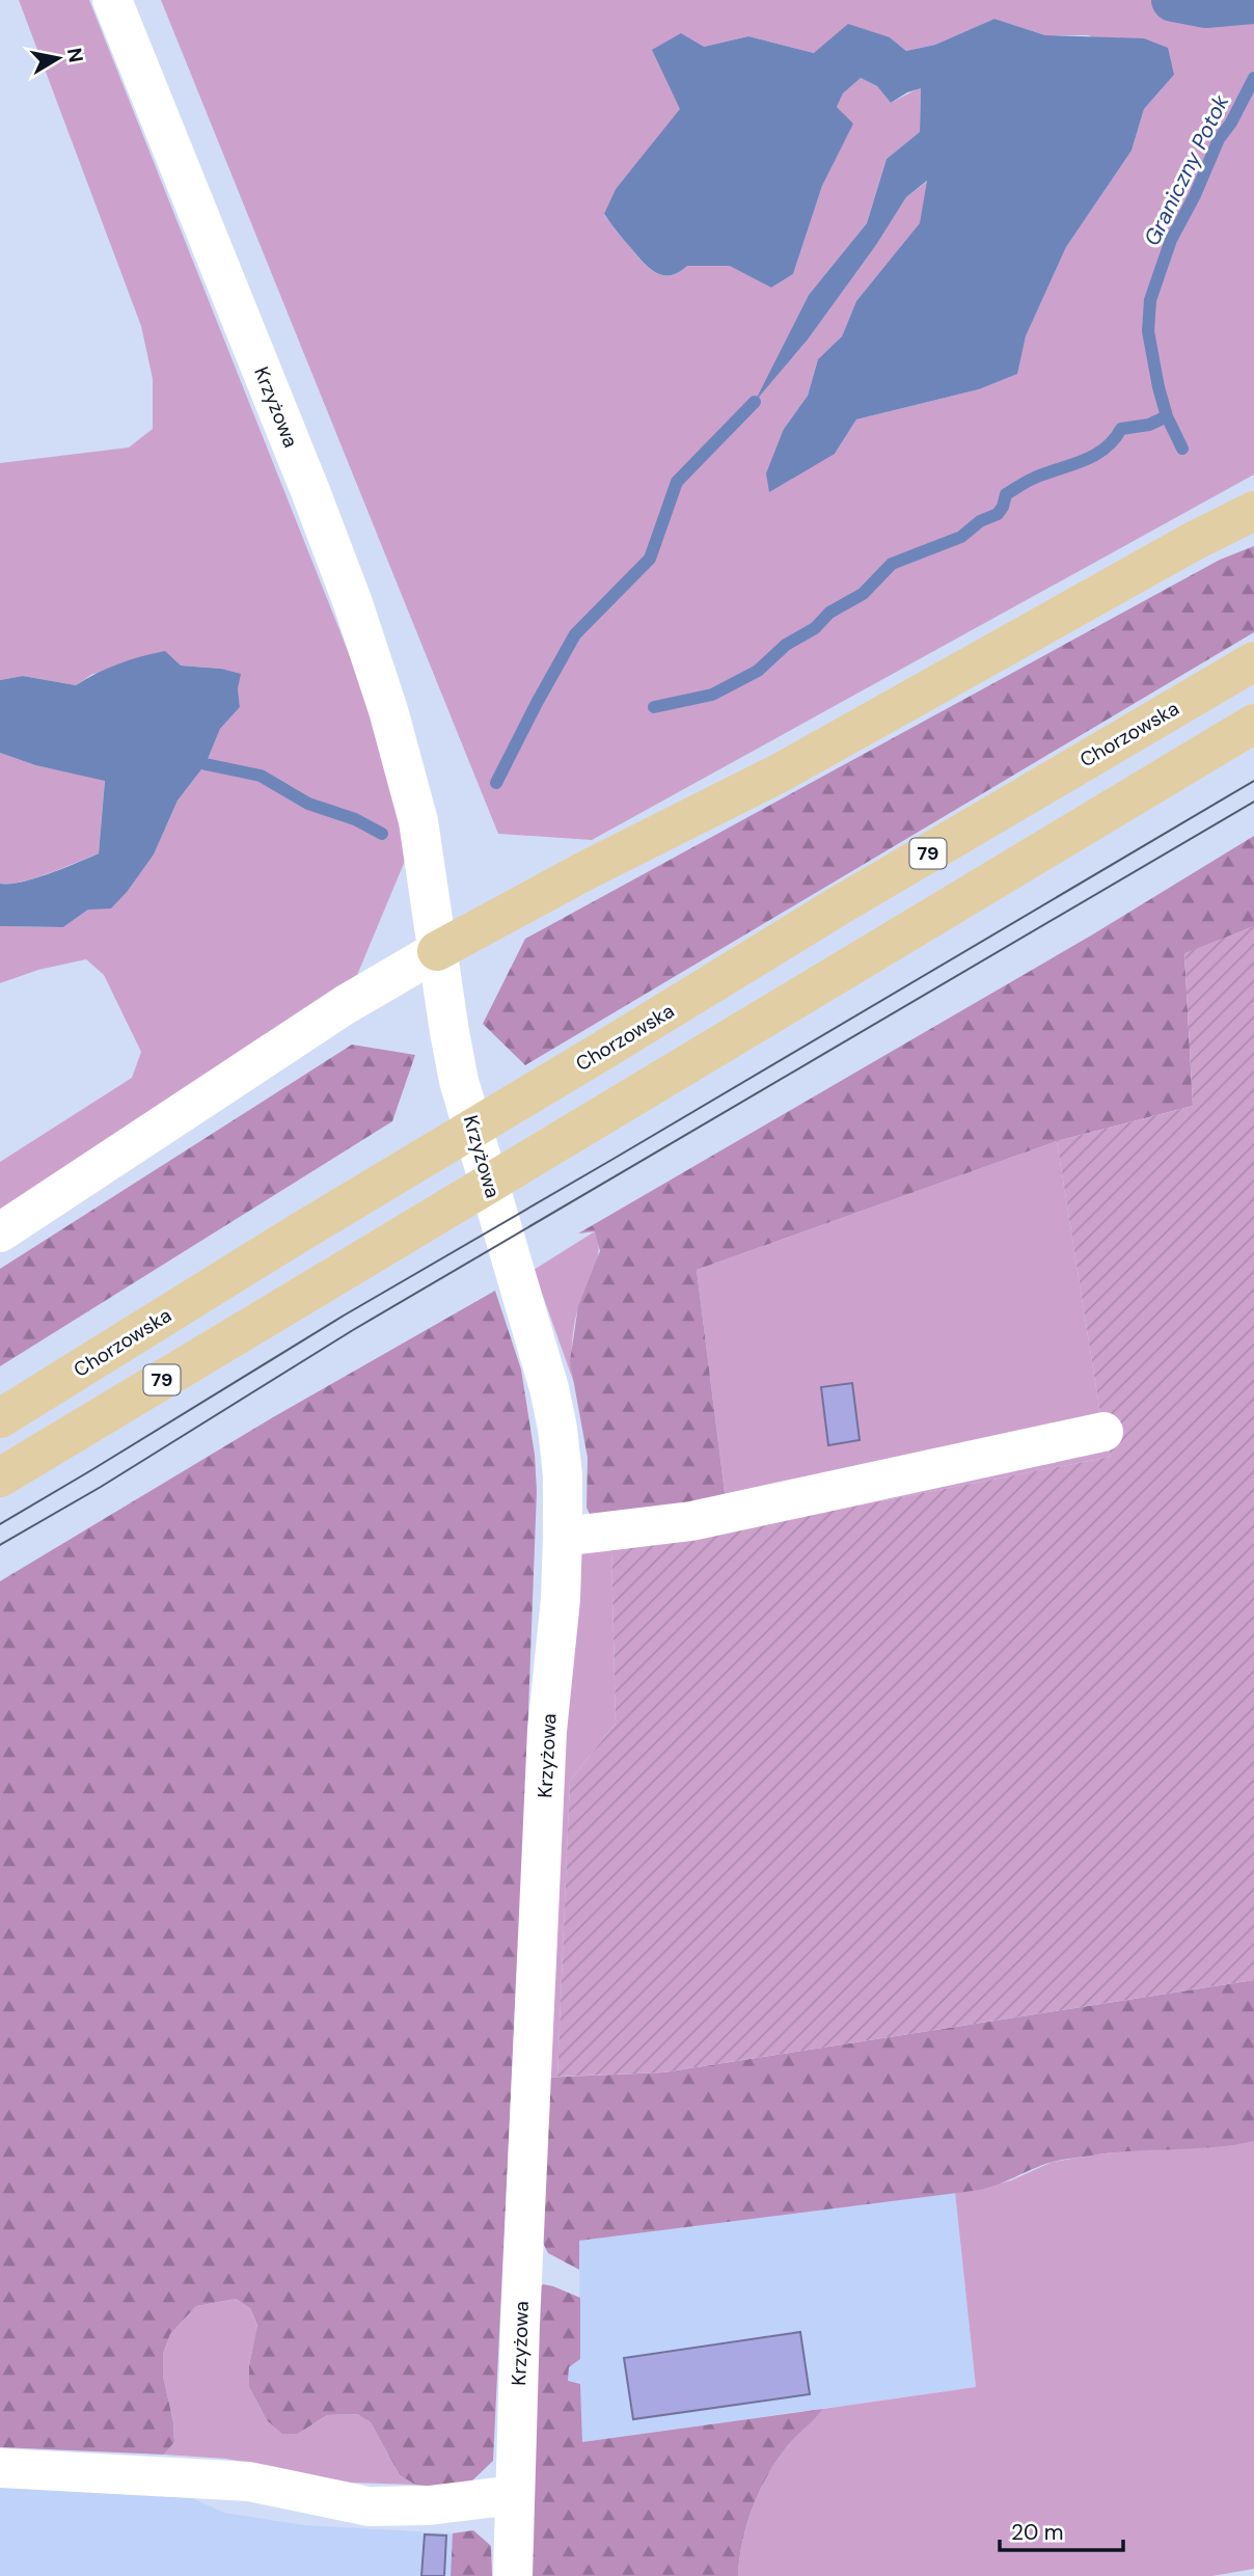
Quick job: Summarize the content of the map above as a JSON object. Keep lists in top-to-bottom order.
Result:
{
  "streets": {
    "main road": ["Chorzowska", "79"],
    "street": ["Krzyżowa"]
  },
  "water": ["Graniczny Potok"],
  "scale_bar": "20 m",
  "north": "right"
}
